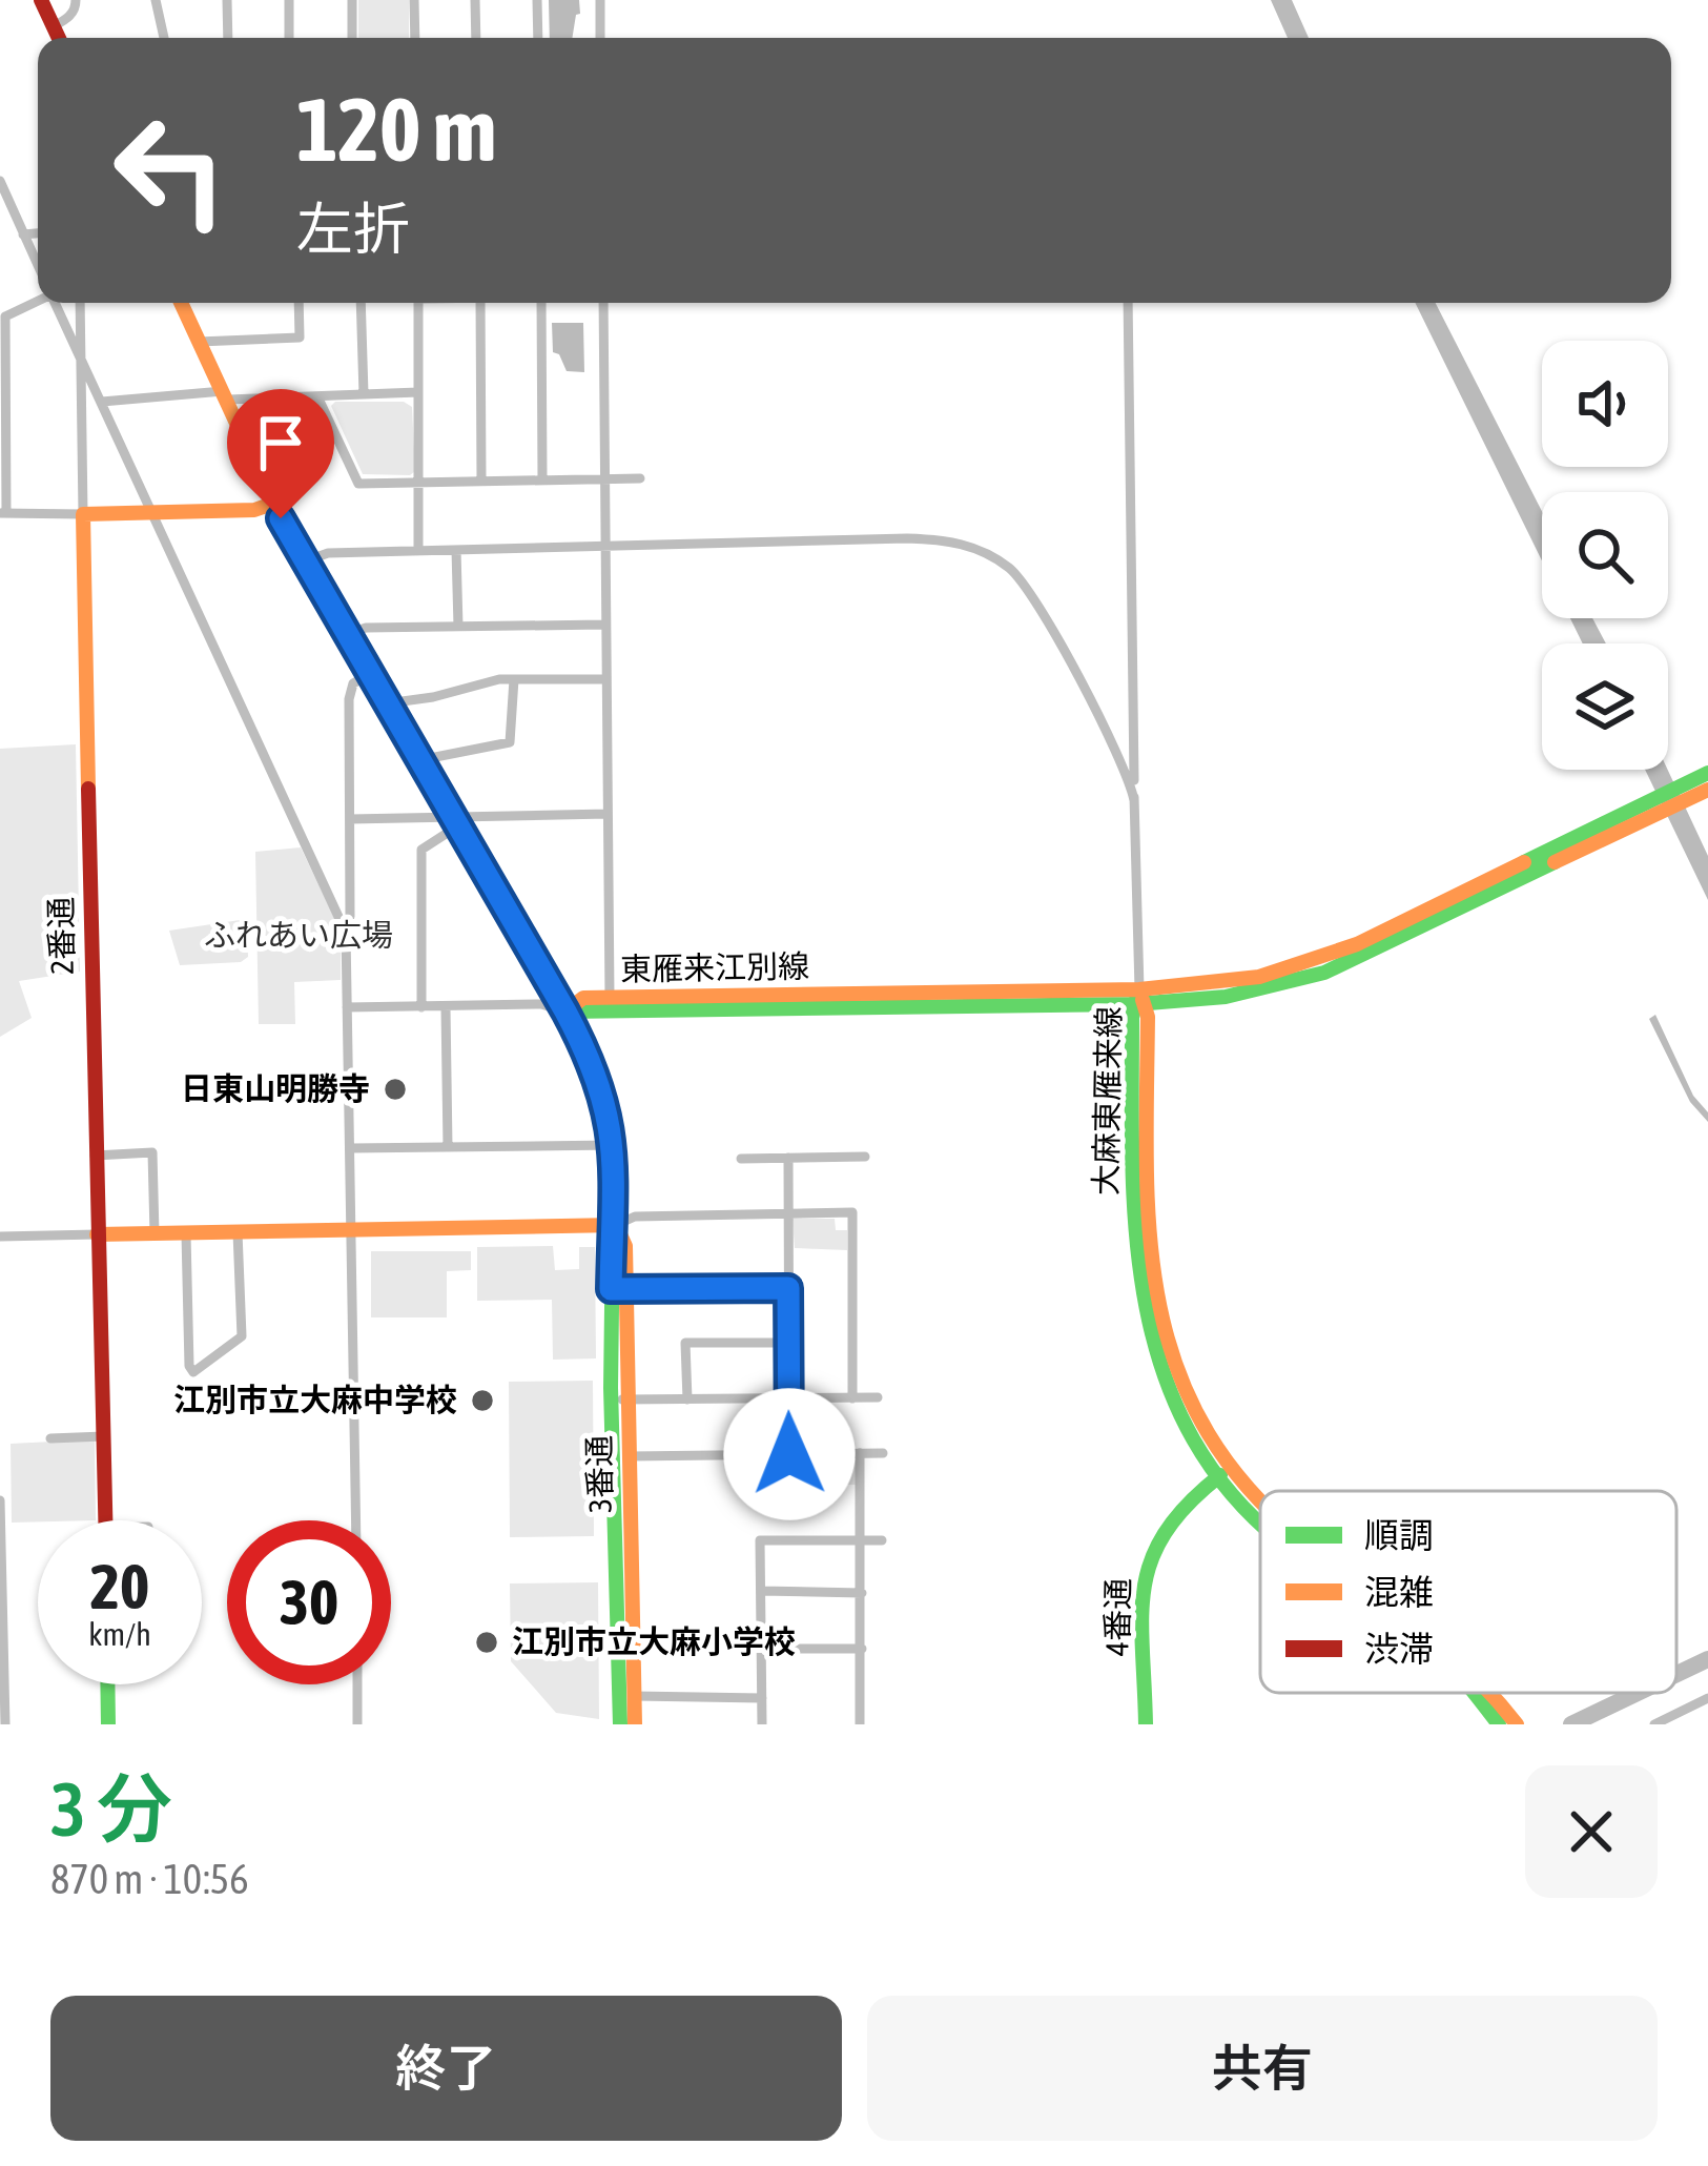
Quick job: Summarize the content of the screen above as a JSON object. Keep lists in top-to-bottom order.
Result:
{
  "streets": {
    "main road": [
      "2番通",
      "東雁来江別線",
      "大麻東雁来線",
      "3番通",
      "4番通"
    ]
  },
  "crossings": [
    ["東雁来江別線", "大麻東雁来線"],
    ["東雁来江別線", "3番通"],
    ["大麻東雁来線", "4番通"]
  ],
  "parks": ["ふれあい広場"],
  "places": ["日東山明勝寺", "江別市立大麻中学校", "江別市立大麻小学校"],
  "legend": ["順調", "混雑", "渋滞"],
  "page": {
    "turn": ["120 m", "左折"],
    "speed": "20 km/h",
    "limit": "30",
    "heading": ["3 分", "870 m · 10:56"],
    "buttons": ["終了", "共有"]
  }
}
